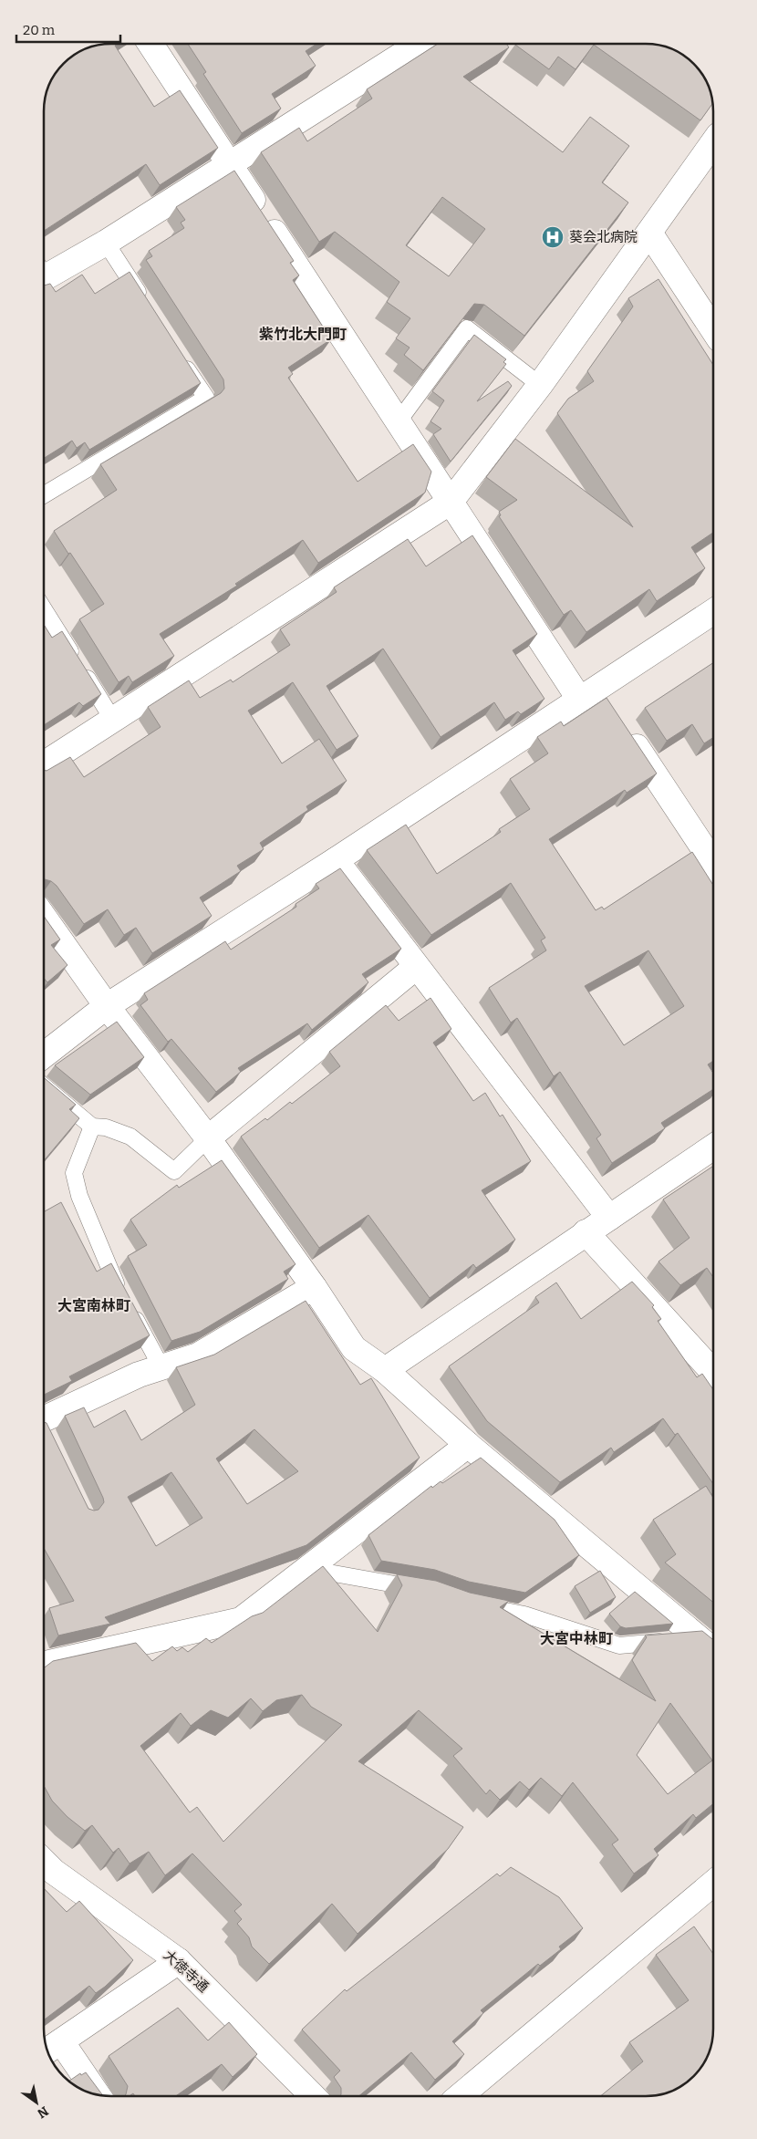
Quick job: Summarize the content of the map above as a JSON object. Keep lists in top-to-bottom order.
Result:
{
  "streets": {
    "street": ["大徳寺通"]
  },
  "districts": ["紫竹北大門町", "大宮南林町", "大宮中林町"],
  "places": {
    "hospital": ["葵会北病院"]
  },
  "scale_bar": "20 m",
  "north": "bottom right"
}
